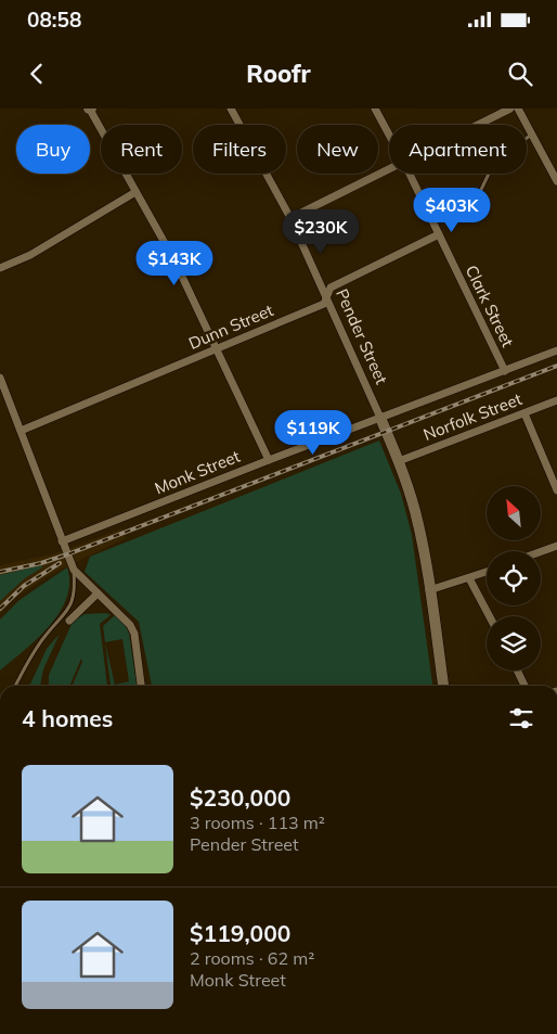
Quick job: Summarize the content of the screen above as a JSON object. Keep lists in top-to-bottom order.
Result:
{
  "streets": {
    "street": [
      "Clark Street",
      "Dunn Street",
      "Pender Street",
      "Norfolk Street",
      "Monk Street"
    ]
  },
  "crossings": [
    ["Clark Street", "Dunn Street"],
    ["Clark Street", "Monk Street"],
    ["Dunn Street", "Pender Street"],
    ["Pender Street", "Norfolk Street"],
    ["Pender Street", "Monk Street"]
  ],
  "north": "top left",
  "page": {
    "status": "08:58",
    "header": "Roofr",
    "chip": [
      "Buy",
      "Rent",
      "Filters",
      "New",
      "Apartment"
    ],
    "price": [
      "$403K",
      "$230K",
      "$143K",
      "$119K"
    ],
    "heading": "4 homes",
    "list": [
      {
        "name": "$230,000",
        "note": "3 rooms · 113 m² · Pender Street"
      },
      {
        "name": "$119,000",
        "note": "2 rooms · 62 m² · Monk Street"
      }
    ]
  }
}
